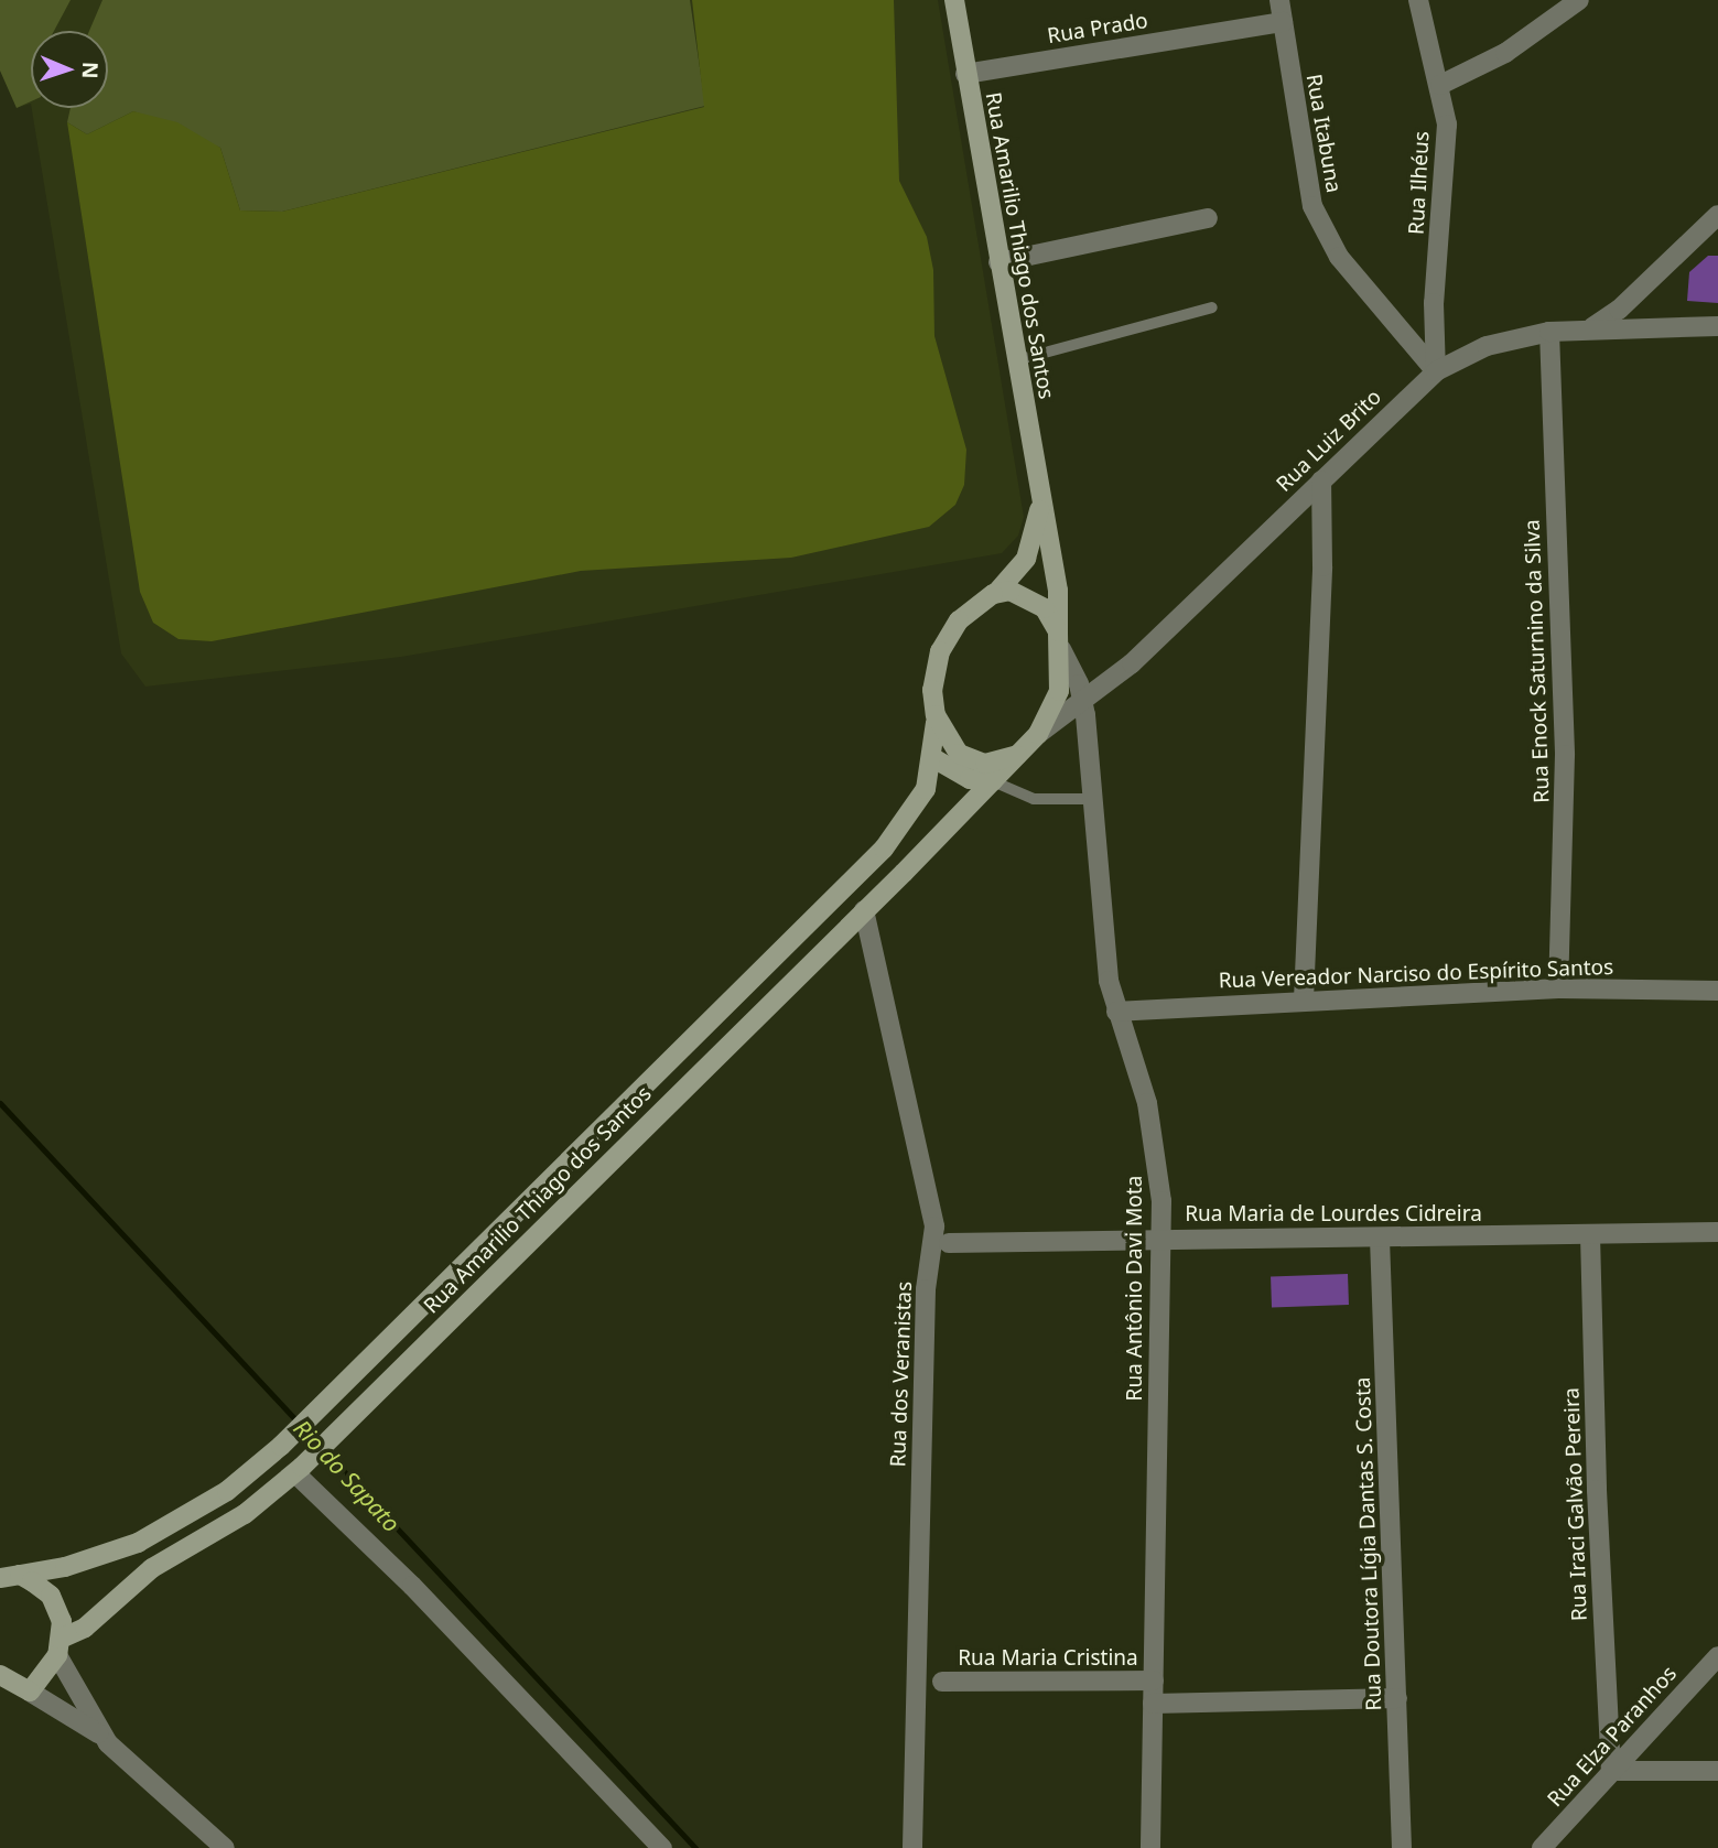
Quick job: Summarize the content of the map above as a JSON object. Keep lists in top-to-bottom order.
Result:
{
  "streets": {
    "main road": ["Rua Amarilio Thiago dos Santos"],
    "street": [
      "Rua Prado",
      "Rua Itabuna",
      "Rua Ilhéus",
      "Rua Luiz Brito",
      "Rua Enock Saturnino da Silva",
      "Rua Vereador Narciso do Espírito Santos",
      "Rua Maria de Lourdes Cidreira",
      "Rua Antônio Davi Mota",
      "Rua dos Veranistas",
      "Rua Iraci Galvão Pereira",
      "Rua Doutora Lígia Dantas S. Costa",
      "Rua Maria Cristina",
      "Rua Elza Paranhos"
    ]
  },
  "crossings": [
    ["Rua Prado", "Rua Itabuna"],
    ["Rua Prado", "Rua Amarilio Thiago dos Santos"],
    ["Rua Itabuna", "Rua Ilhéus"],
    ["Rua Itabuna", "Rua Luiz Brito"],
    ["Rua Ilhéus", "Rua Luiz Brito"],
    ["Rua Amarilio Thiago dos Santos", "Rua Luiz Brito"],
    ["Rua Amarilio Thiago dos Santos", "Rua Antônio Davi Mota"],
    ["Rua Amarilio Thiago dos Santos", "Rua dos Veranistas"],
    ["Rua Luiz Brito", "Rua Enock Saturnino da Silva"],
    ["Rua Luiz Brito", "Rua Antônio Davi Mota"],
    ["Rua Enock Saturnino da Silva", "Rua Vereador Narciso do Espírito Santos"],
    ["Rua Vereador Narciso do Espírito Santos", "Rua Antônio Davi Mota"],
    ["Rua Maria de Lourdes Cidreira", "Rua Antônio Davi Mota"],
    ["Rua Maria de Lourdes Cidreira", "Rua Iraci Galvão Pereira"],
    ["Rua Maria de Lourdes Cidreira", "Rua Doutora Lígia Dantas S. Costa"],
    ["Rua Antônio Davi Mota", "Rua Maria Cristina"],
    ["Rua Iraci Galvão Pereira", "Rua Elza Paranhos"]
  ],
  "water": ["Rio do Sapato"],
  "north": "right"
}
